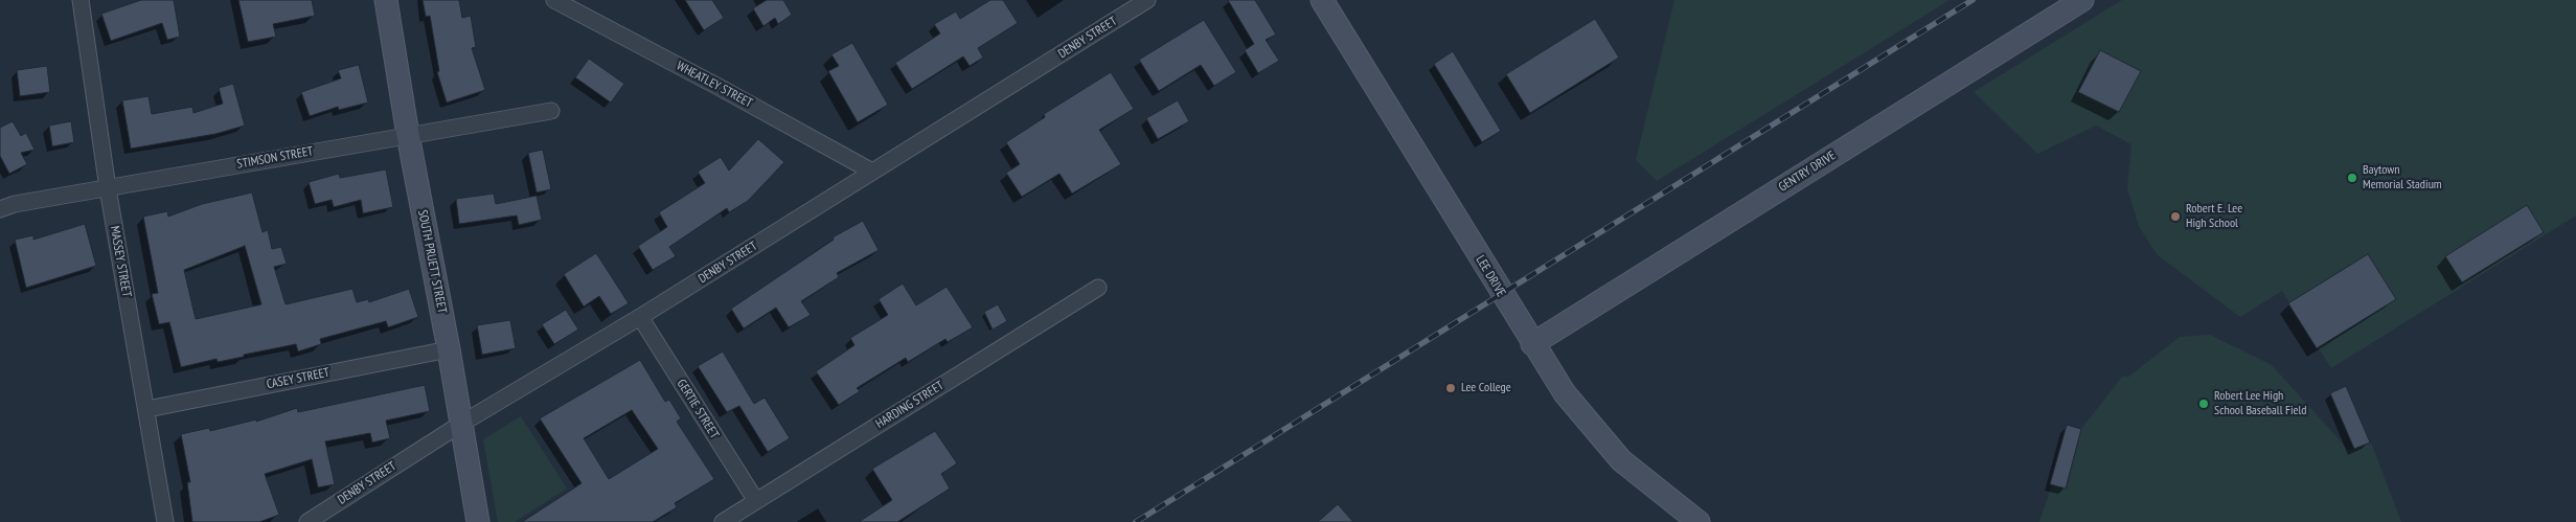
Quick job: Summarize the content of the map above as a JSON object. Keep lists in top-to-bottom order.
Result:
{
  "streets": {
    "street": [
      "DENBY STREET",
      "WHEATLEY STREET",
      "STIMSON STREET",
      "GENTRY DRIVE",
      "MASSEY STREET",
      "SOUTH PRUETT STREET",
      "LEE DRIVE",
      "CASEY STREET",
      "HARDING STREET",
      "GERTIE STREET"
    ]
  },
  "crossings": [
    ["DENBY STREET", "WHEATLEY STREET"],
    ["DENBY STREET", "SOUTH PRUETT STREET"],
    ["DENBY STREET", "GERTIE STREET"],
    ["STIMSON STREET", "MASSEY STREET"],
    ["STIMSON STREET", "SOUTH PRUETT STREET"],
    ["GENTRY DRIVE", "LEE DRIVE"],
    ["MASSEY STREET", "CASEY STREET"],
    ["SOUTH PRUETT STREET", "CASEY STREET"],
    ["HARDING STREET", "GERTIE STREET"]
  ],
  "places": [
    "Baytown Memorial Stadium",
    "Robert E. Lee High School",
    "Lee College",
    "Robert Lee High School Baseball Field"
  ]
}
